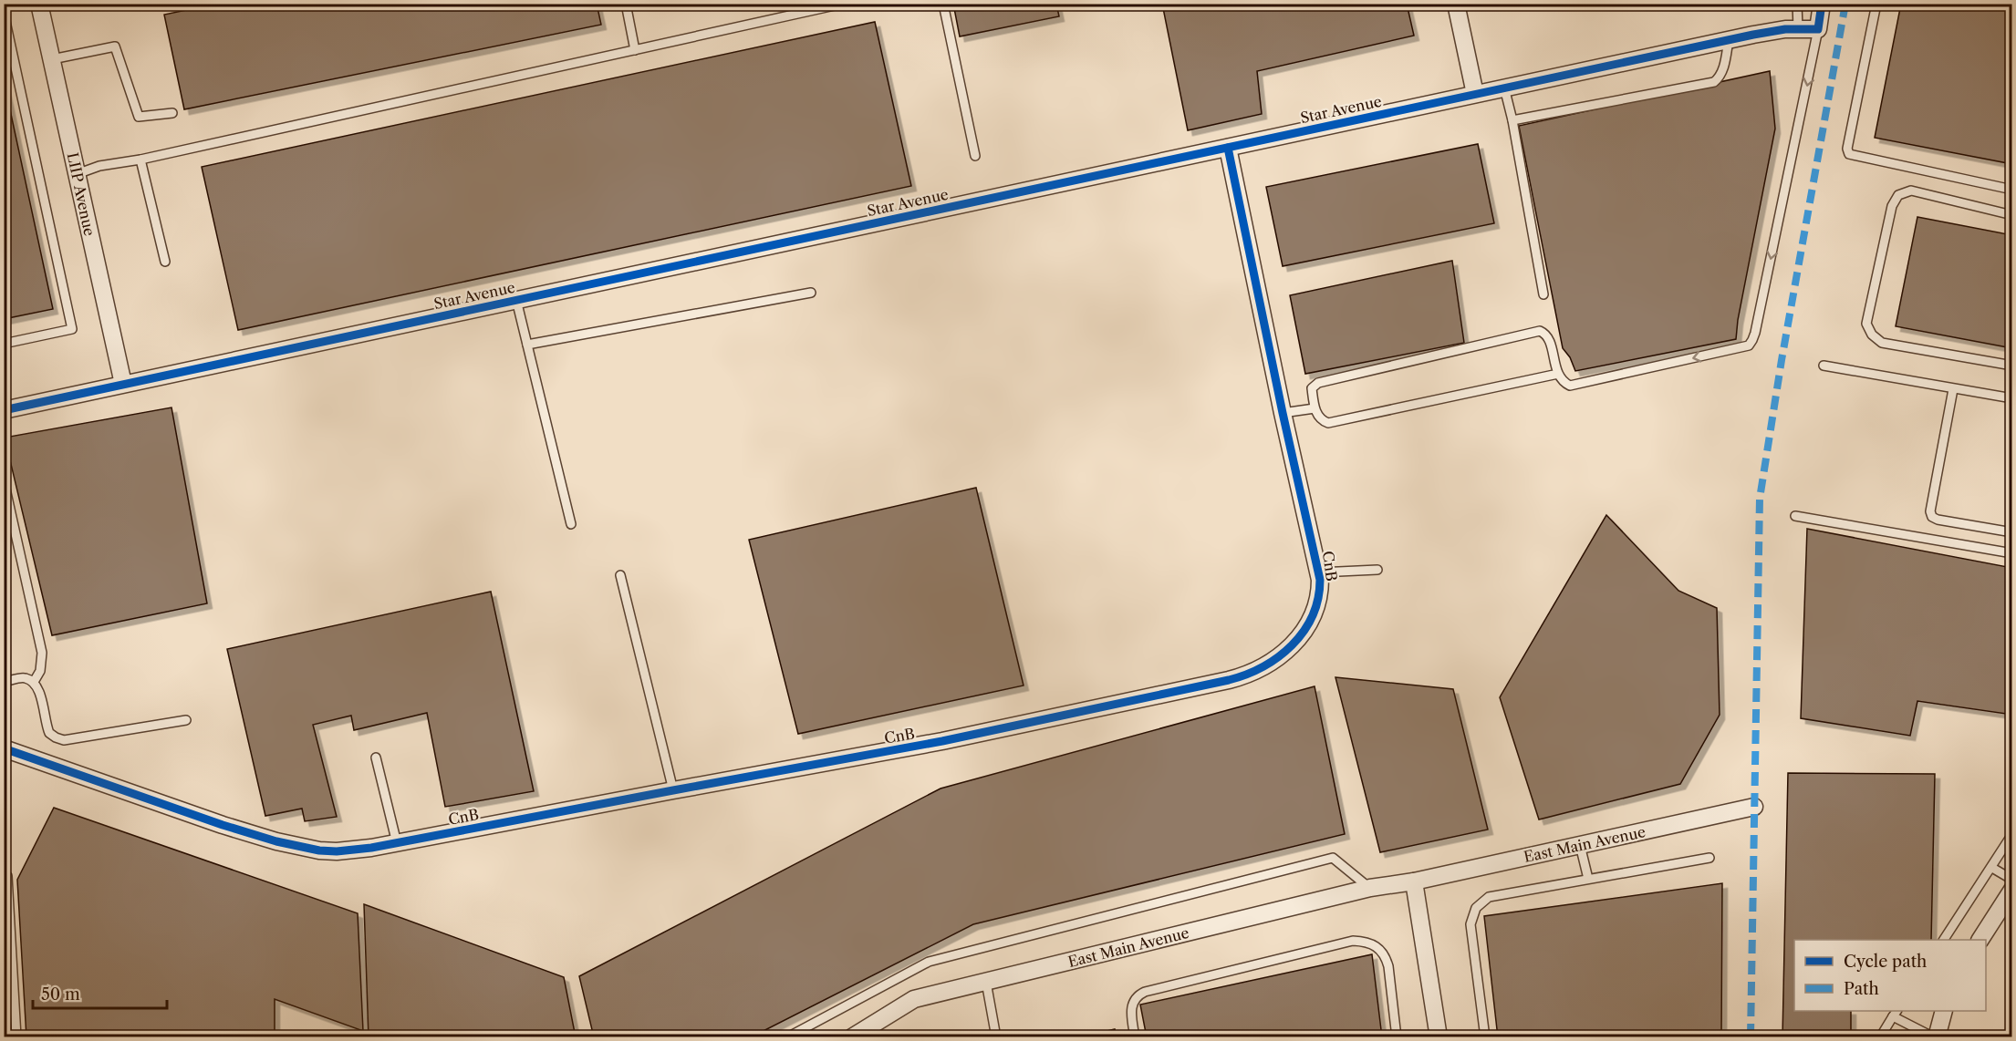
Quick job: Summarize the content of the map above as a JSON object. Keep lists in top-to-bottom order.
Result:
{
  "streets": {
    "street": [
      "Star Avenue",
      "LIIP Avenue",
      "CnB",
      "East Main Avenue"
    ]
  },
  "crossings": [
    ["Star Avenue", "LIIP Avenue"],
    ["Star Avenue", "CnB"]
  ],
  "legend": ["Cycle path", "Path"],
  "scale_bar": "50 m"
}
